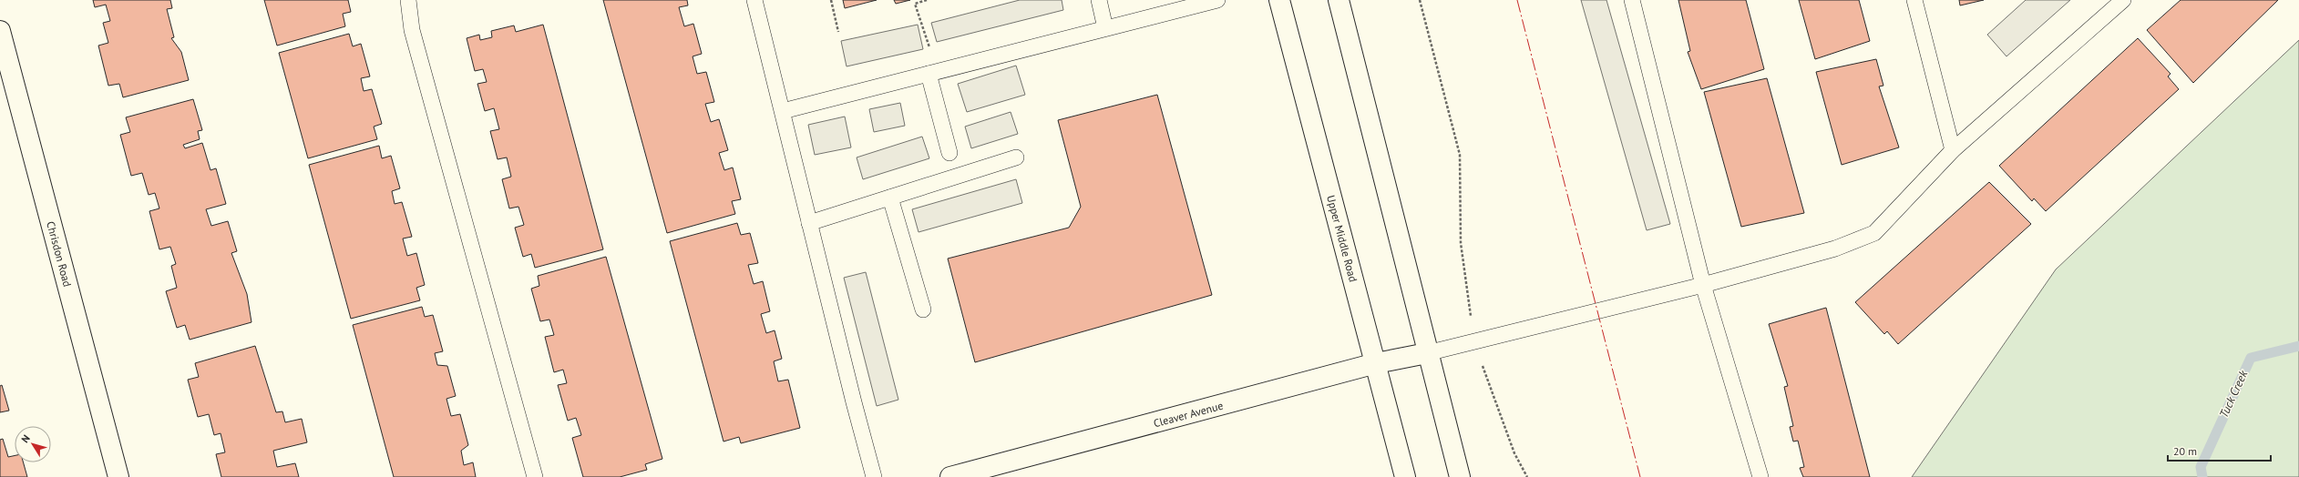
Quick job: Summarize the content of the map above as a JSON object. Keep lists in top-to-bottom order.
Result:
{
  "streets": {
    "main road": ["Upper Middle Road", "Chrisdon Road", "Cleaver Avenue"]
  },
  "crossings": [
    ["Upper Middle Road", "Cleaver Avenue"]
  ],
  "water": ["Tuck Creek"],
  "scale_bar": "20 m",
  "north": "top left"
}
